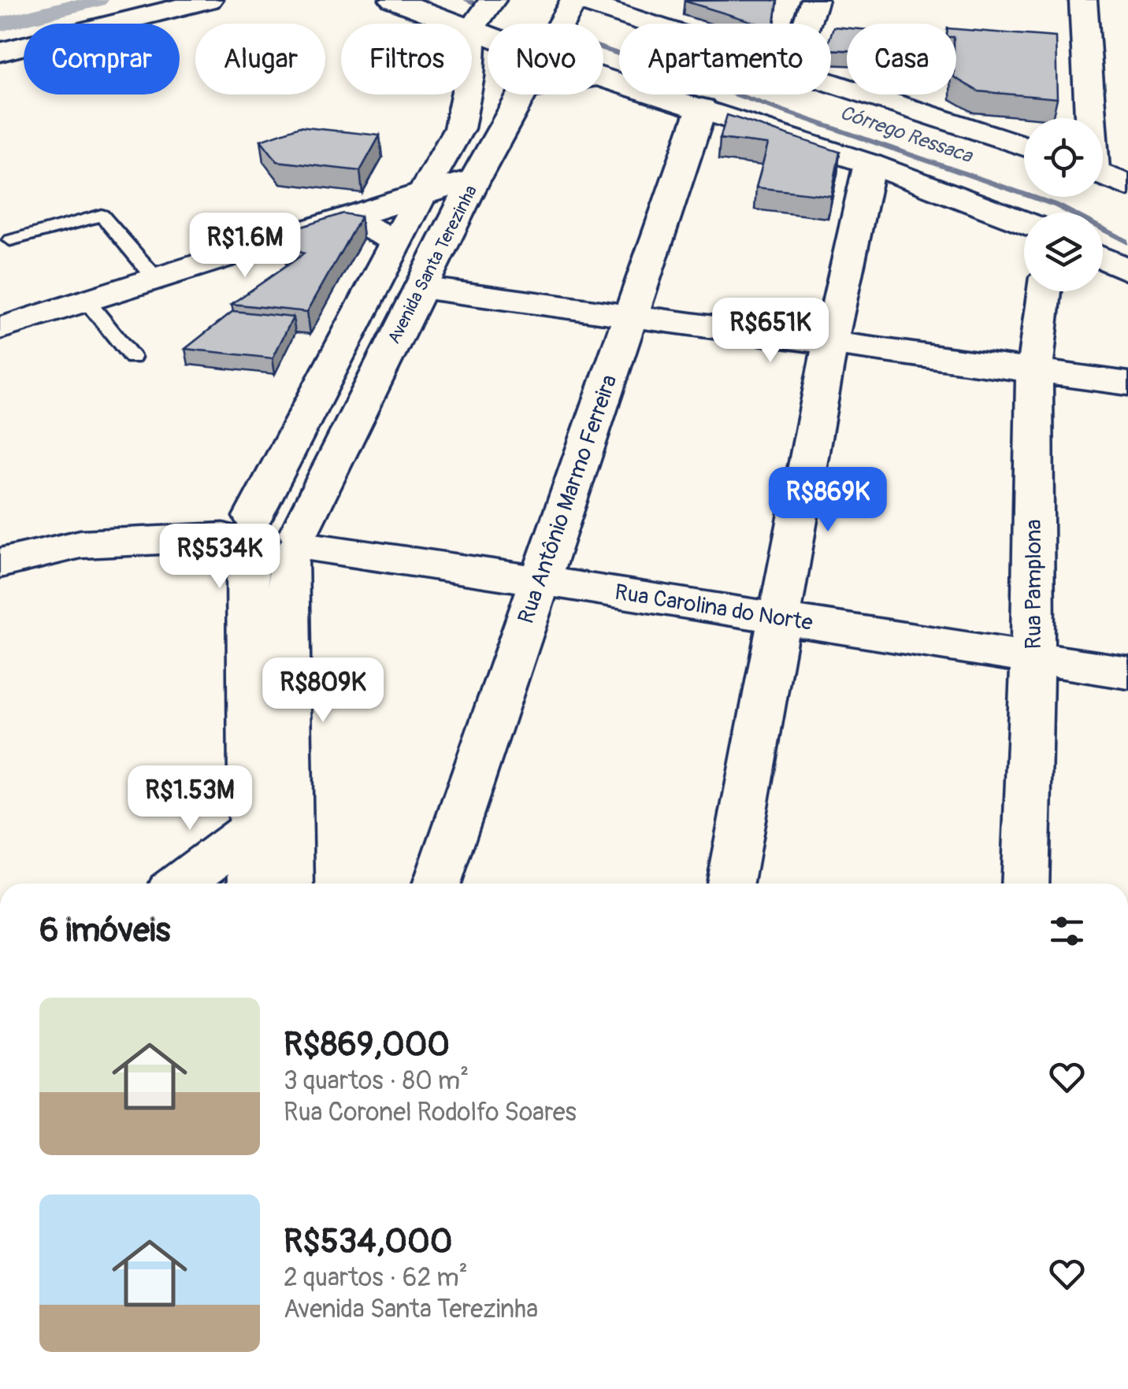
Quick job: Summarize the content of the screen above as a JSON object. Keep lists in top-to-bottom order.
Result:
{
  "streets": {
    "street": [
      "Avenida Santa Terezinha",
      "Rua Antônio Marmo Ferreira",
      "Rua Pamplona",
      "Rua Carolina do Norte"
    ]
  },
  "crossings": [
    ["Avenida Santa Terezinha", "Rua Carolina do Norte"],
    ["Rua Antônio Marmo Ferreira", "Rua Carolina do Norte"],
    ["Rua Pamplona", "Rua Carolina do Norte"]
  ],
  "water": ["Córrego Ressaca"],
  "page": {
    "chip": [
      "Comprar",
      "Alugar",
      "Filtros",
      "Novo",
      "Apartamento",
      "Casa"
    ],
    "price": [
      "R$1.6M",
      "R$651K",
      "R$869K",
      "R$534K",
      "R$809K",
      "R$1.53M"
    ],
    "heading": "6 imóveis",
    "list": [
      {
        "name": "R$869,000",
        "note": "3 quartos · 80 m² · Rua Coronel Rodolfo Soares"
      },
      {
        "name": "R$534,000",
        "note": "2 quartos · 62 m² · Avenida Santa Terezinha"
      }
    ]
  }
}
